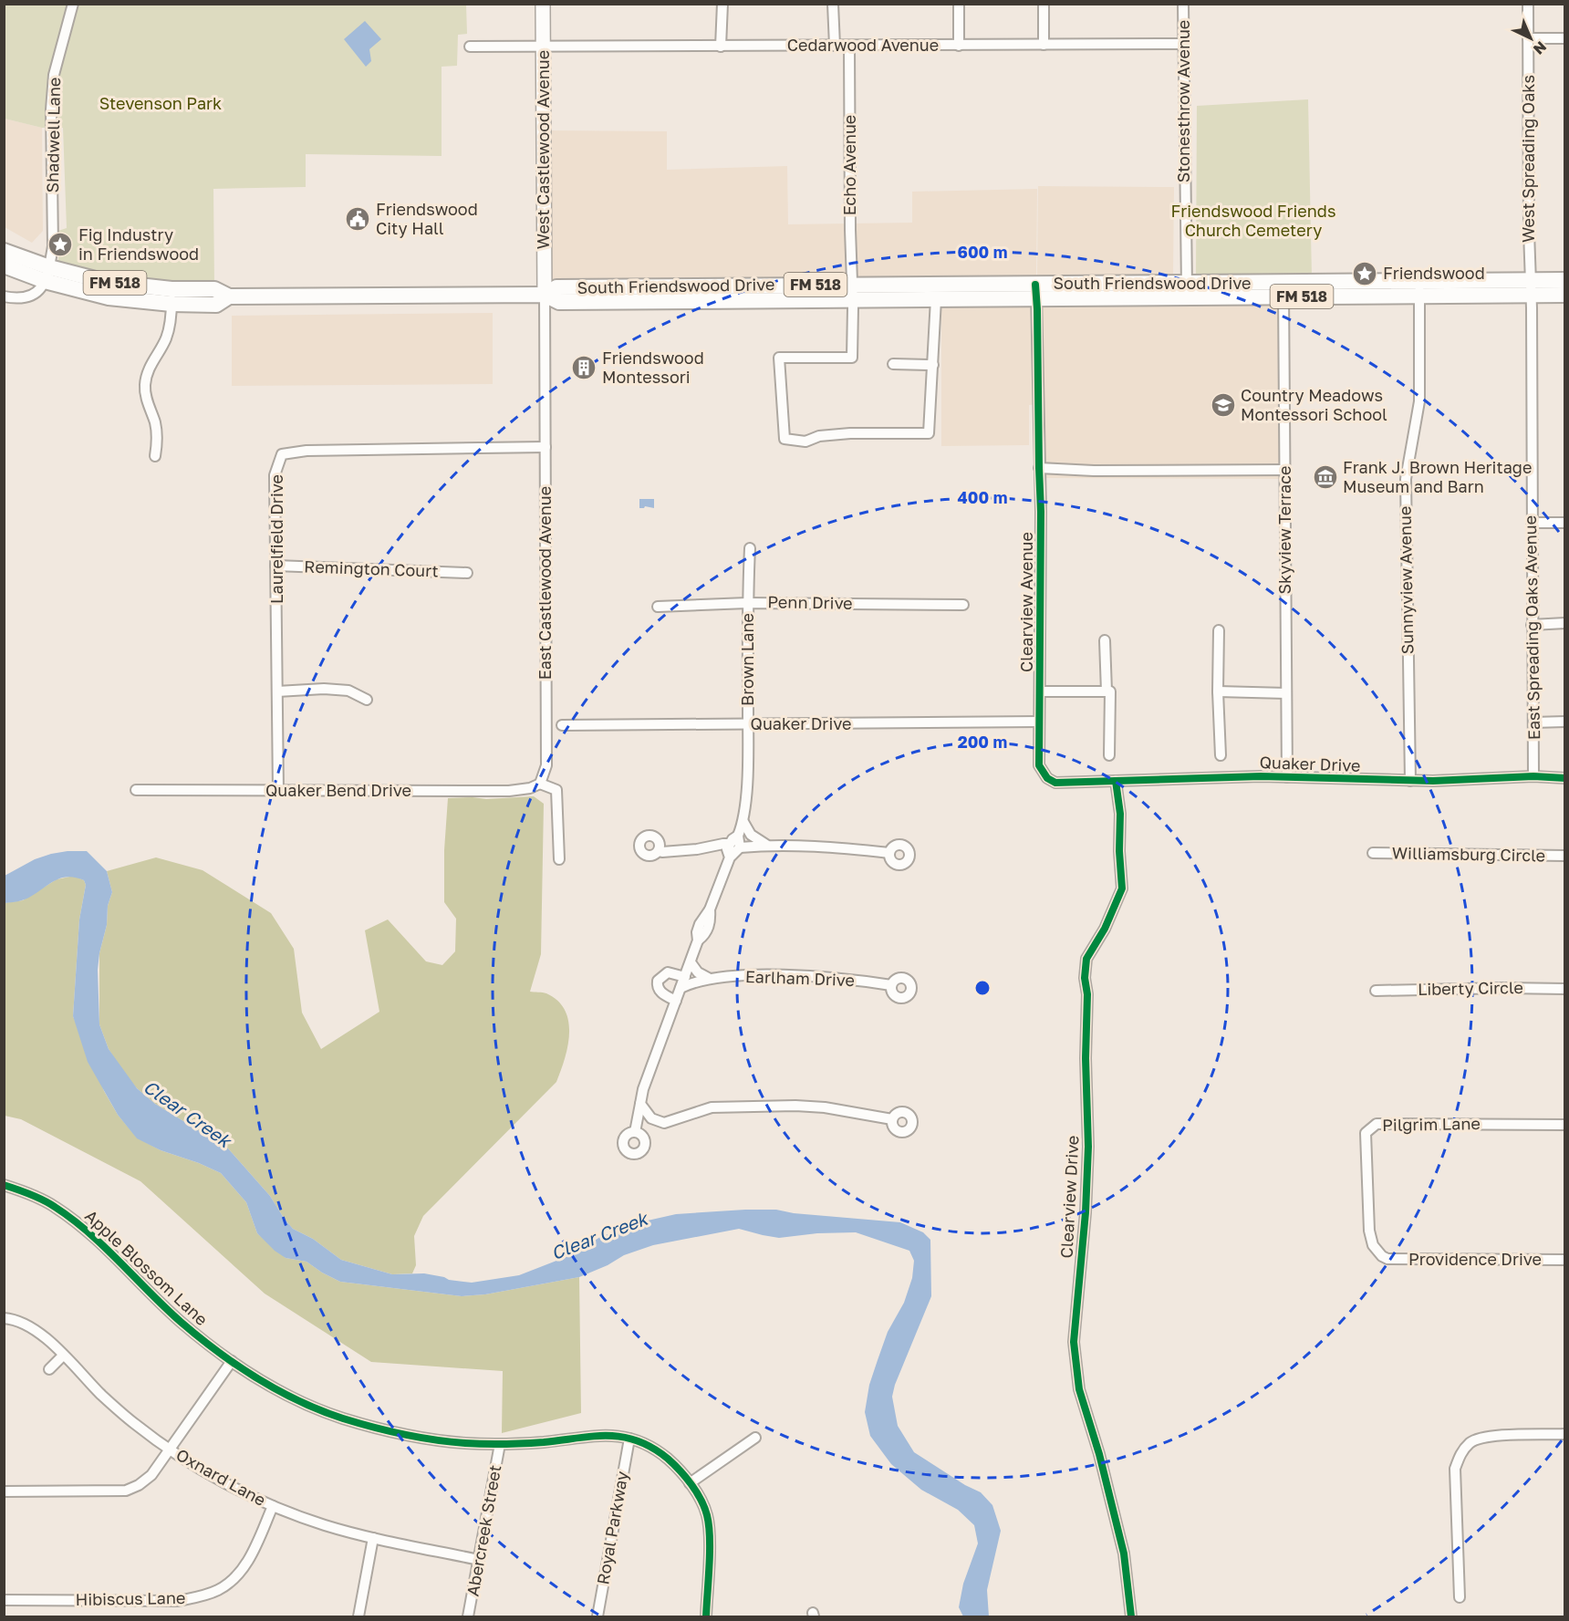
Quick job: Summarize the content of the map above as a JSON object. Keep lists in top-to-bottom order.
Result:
{
  "streets": {
    "main road": ["FM 518", "South Friendswood Drive"],
    "street": [
      "Cedarwood Avenue",
      "Stonesthrow Avenue",
      "Shadwell Lane",
      "West Castlewood Avenue",
      "West Spreading Oaks",
      "Echo Avenue",
      "Skyview Terrace",
      "Laurelfield Drive",
      "Remington Court",
      "Sunnyview Avenue",
      "East Castlewood Avenue",
      "Clearview Avenue",
      "Penn Drive",
      "East Spreading Oaks Avenue",
      "Brown Lane",
      "Quaker Drive",
      "Quaker Bend Drive",
      "Williamsburg Circle",
      "Earlham Drive",
      "Liberty Circle",
      "Pilgrim Lane",
      "Clearview Drive",
      "Providence Drive",
      "Apple Blossom Lane",
      "Oxnard Lane",
      "Royal Parkway",
      "Abercreek Street",
      "Hibiscus Lane"
    ]
  },
  "crossings": [
    ["Cedarwood Avenue", "Stonesthrow Avenue"],
    ["Cedarwood Avenue", "West Castlewood Avenue"],
    ["Cedarwood Avenue", "Echo Avenue"],
    ["Stonesthrow Avenue", "South Friendswood Drive"],
    ["Shadwell Lane", "South Friendswood Drive"],
    ["West Castlewood Avenue", "South Friendswood Drive"],
    ["West Castlewood Avenue", "East Castlewood Avenue"],
    ["West Spreading Oaks", "South Friendswood Drive"],
    ["West Spreading Oaks", "East Spreading Oaks Avenue"],
    ["Echo Avenue", "South Friendswood Drive"],
    ["South Friendswood Drive", "Skyview Terrace"],
    ["South Friendswood Drive", "Sunnyview Avenue"],
    ["South Friendswood Drive", "East Castlewood Avenue"],
    ["South Friendswood Drive", "Clearview Avenue"],
    ["South Friendswood Drive", "East Spreading Oaks Avenue"],
    ["Skyview Terrace", "Quaker Drive"],
    ["Laurelfield Drive", "Remington Court"],
    ["Laurelfield Drive", "East Castlewood Avenue"],
    ["Laurelfield Drive", "Quaker Bend Drive"],
    ["Sunnyview Avenue", "Quaker Drive"],
    ["East Castlewood Avenue", "Quaker Bend Drive"],
    ["Clearview Avenue", "Quaker Drive"],
    ["Penn Drive", "Brown Lane"],
    ["East Spreading Oaks Avenue", "Quaker Drive"],
    ["Brown Lane", "Quaker Drive"],
    ["Quaker Drive", "Clearview Drive"],
    ["Pilgrim Lane", "Providence Drive"],
    ["Apple Blossom Lane", "Royal Parkway"],
    ["Apple Blossom Lane", "Abercreek Street"],
    ["Oxnard Lane", "Abercreek Street"],
    ["Oxnard Lane", "Hibiscus Lane"]
  ],
  "water": ["Clear Creek"],
  "parks": ["Stevenson Park", "Friendswood Friends Church Cemetery"],
  "places": {
    "public building": ["Friendswood City Hall"],
    "place": ["Fig Industry in Friendswood", "Friendswood"],
    "building": ["Friendswood Montessori"],
    "school or university": ["Country Meadows Montessori School"],
    "museum": ["Frank J. Brown Heritage Museum and Barn"]
  },
  "north": "bottom right",
  "rings": ["600 m", "400 m", "200 m"]
}
